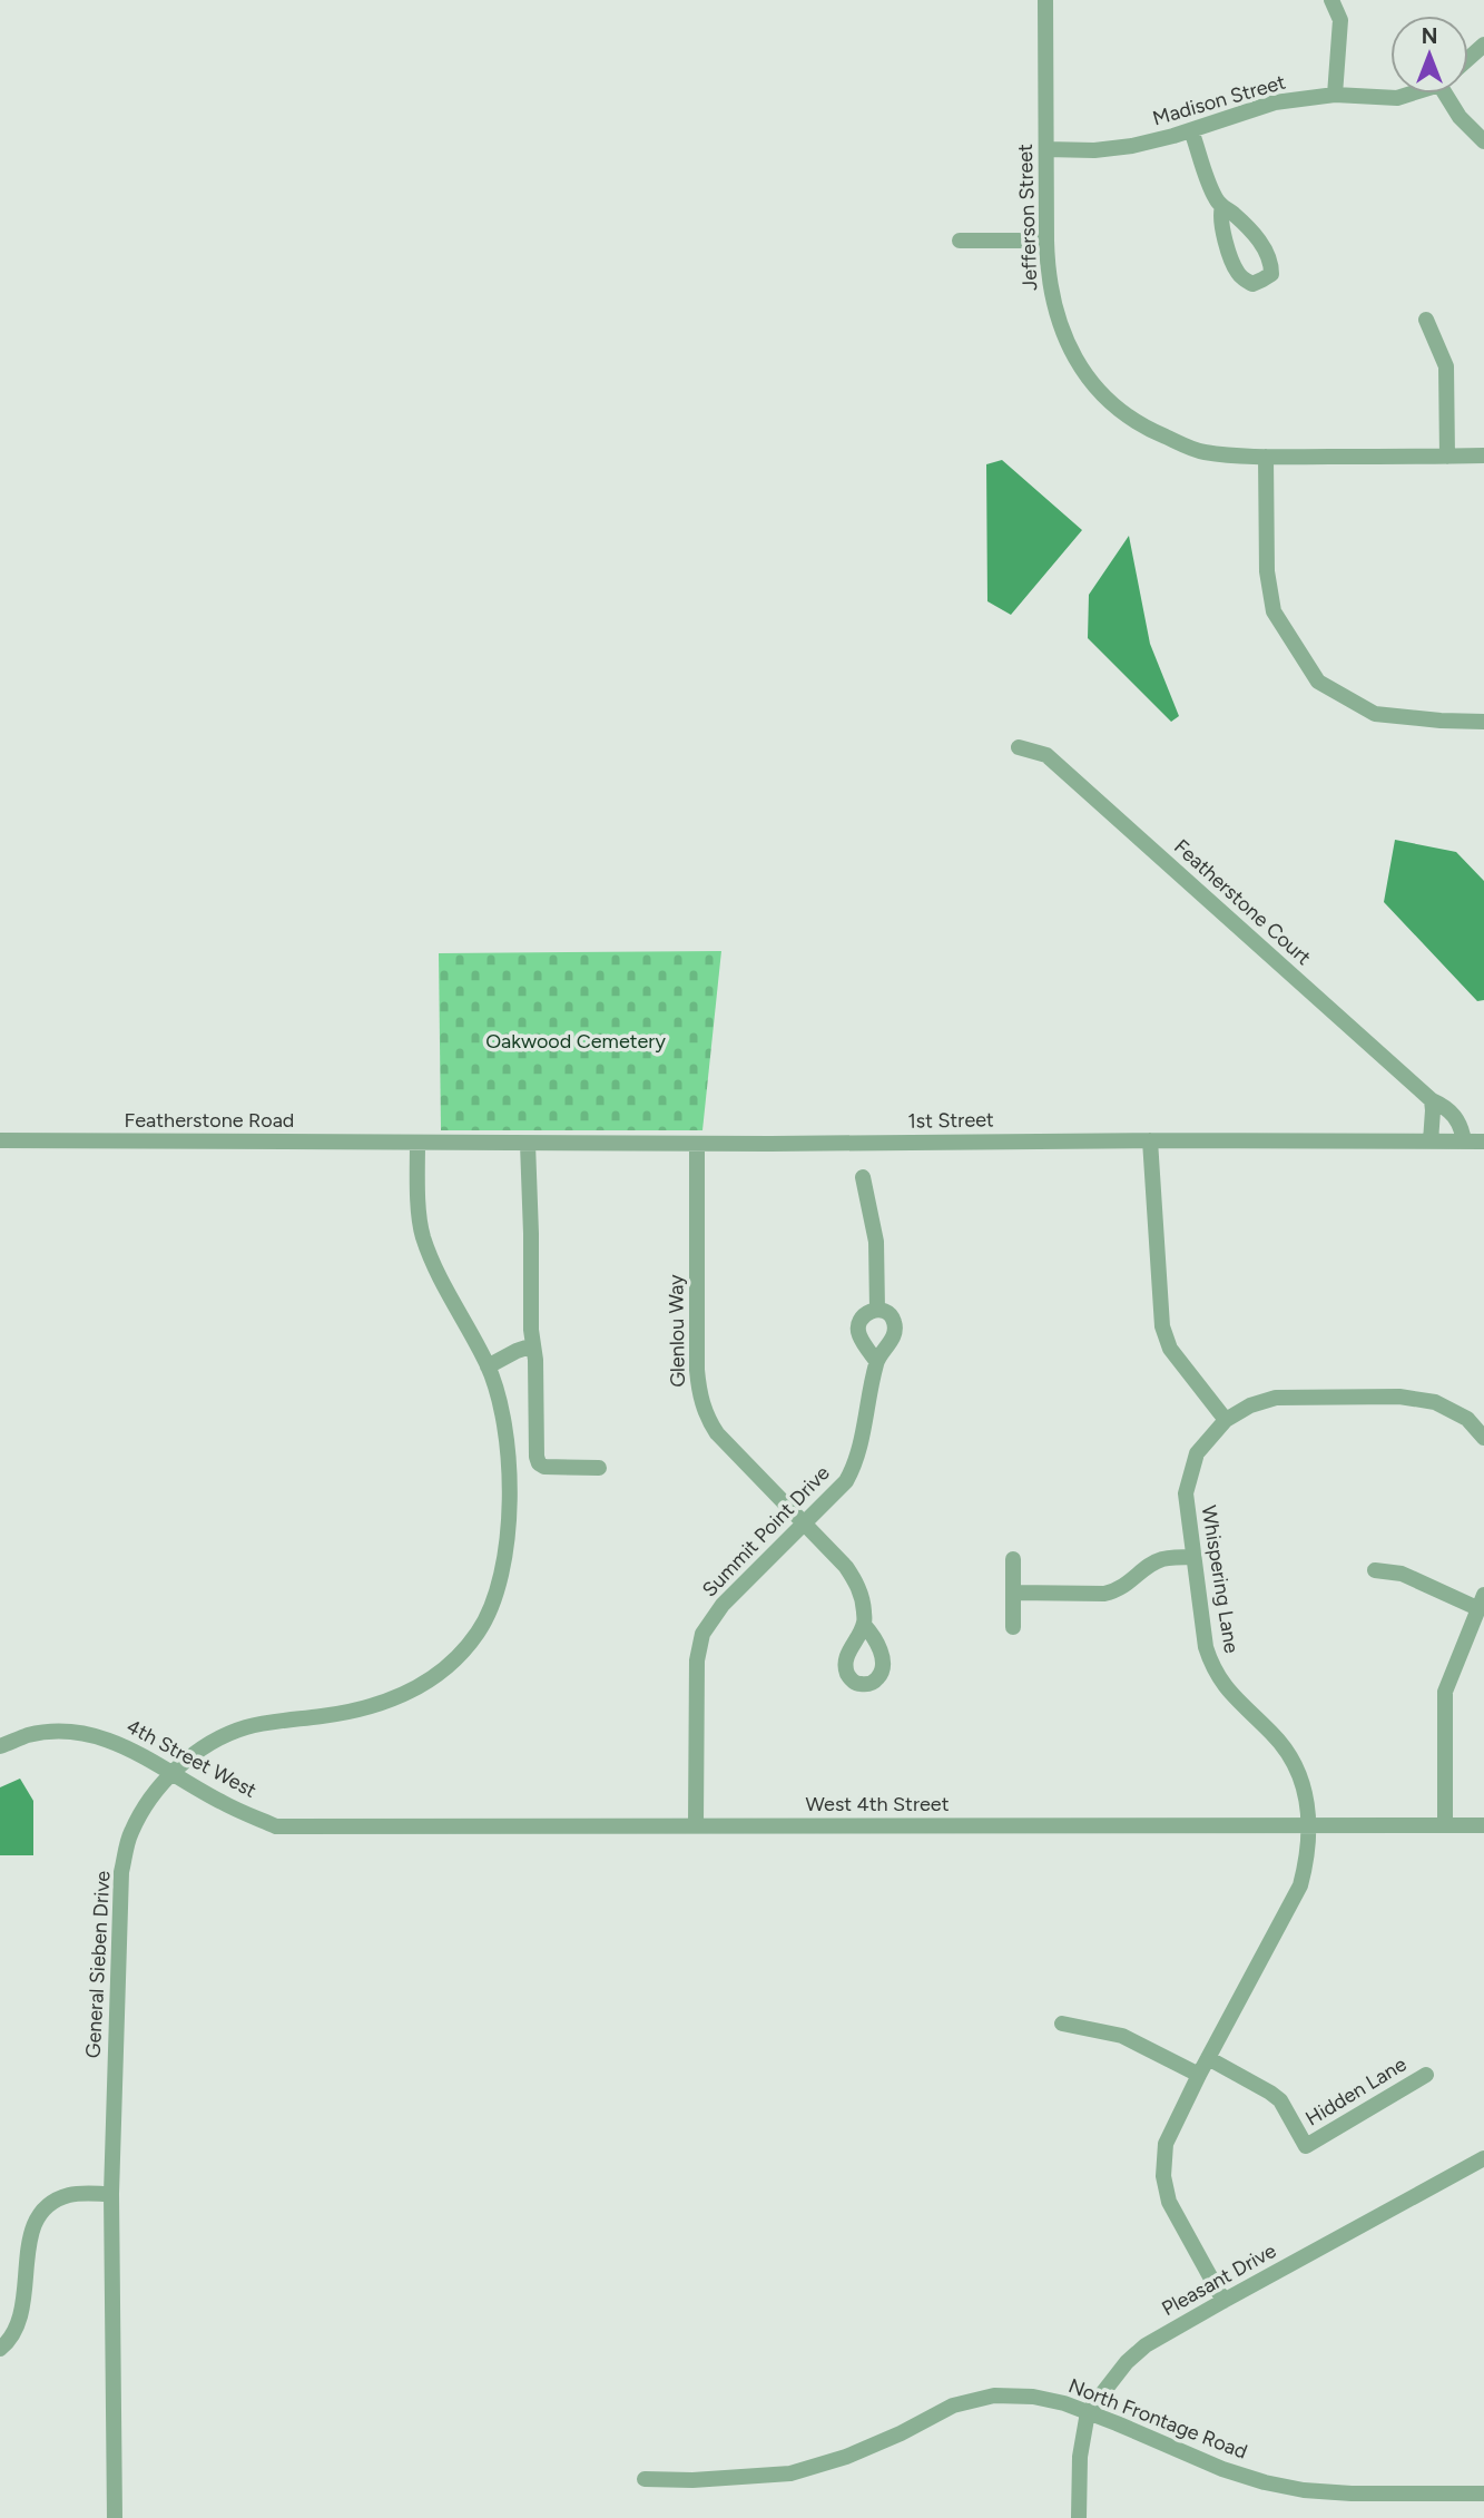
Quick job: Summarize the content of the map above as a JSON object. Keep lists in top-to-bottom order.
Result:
{
  "streets": {
    "street": [
      "Madison Street",
      "Jefferson Street",
      "Featherstone Court",
      "Featherstone Road",
      "1st Street",
      "Glenlou Way",
      "Summit Point Drive",
      "Whispering Lane",
      "4th Street West",
      "West 4th Street",
      "General Sieben Drive",
      "Hidden Lane",
      "Pleasant Drive",
      "North Frontage Road"
    ]
  },
  "crossings": [
    ["Madison Street", "Jefferson Street"],
    ["Featherstone Court", "1st Street"],
    ["Featherstone Road", "1st Street"],
    ["Featherstone Road", "General Sieben Drive"],
    ["1st Street", "Glenlou Way"],
    ["1st Street", "General Sieben Drive"],
    ["Glenlou Way", "Summit Point Drive"],
    ["Summit Point Drive", "West 4th Street"],
    ["Whispering Lane", "West 4th Street"],
    ["Whispering Lane", "Hidden Lane"],
    ["Whispering Lane", "Pleasant Drive"],
    ["4th Street West", "West 4th Street"],
    ["4th Street West", "General Sieben Drive"],
    ["Pleasant Drive", "North Frontage Road"]
  ],
  "parks": ["Oakwood Cemetery"],
  "north": "top"
}
